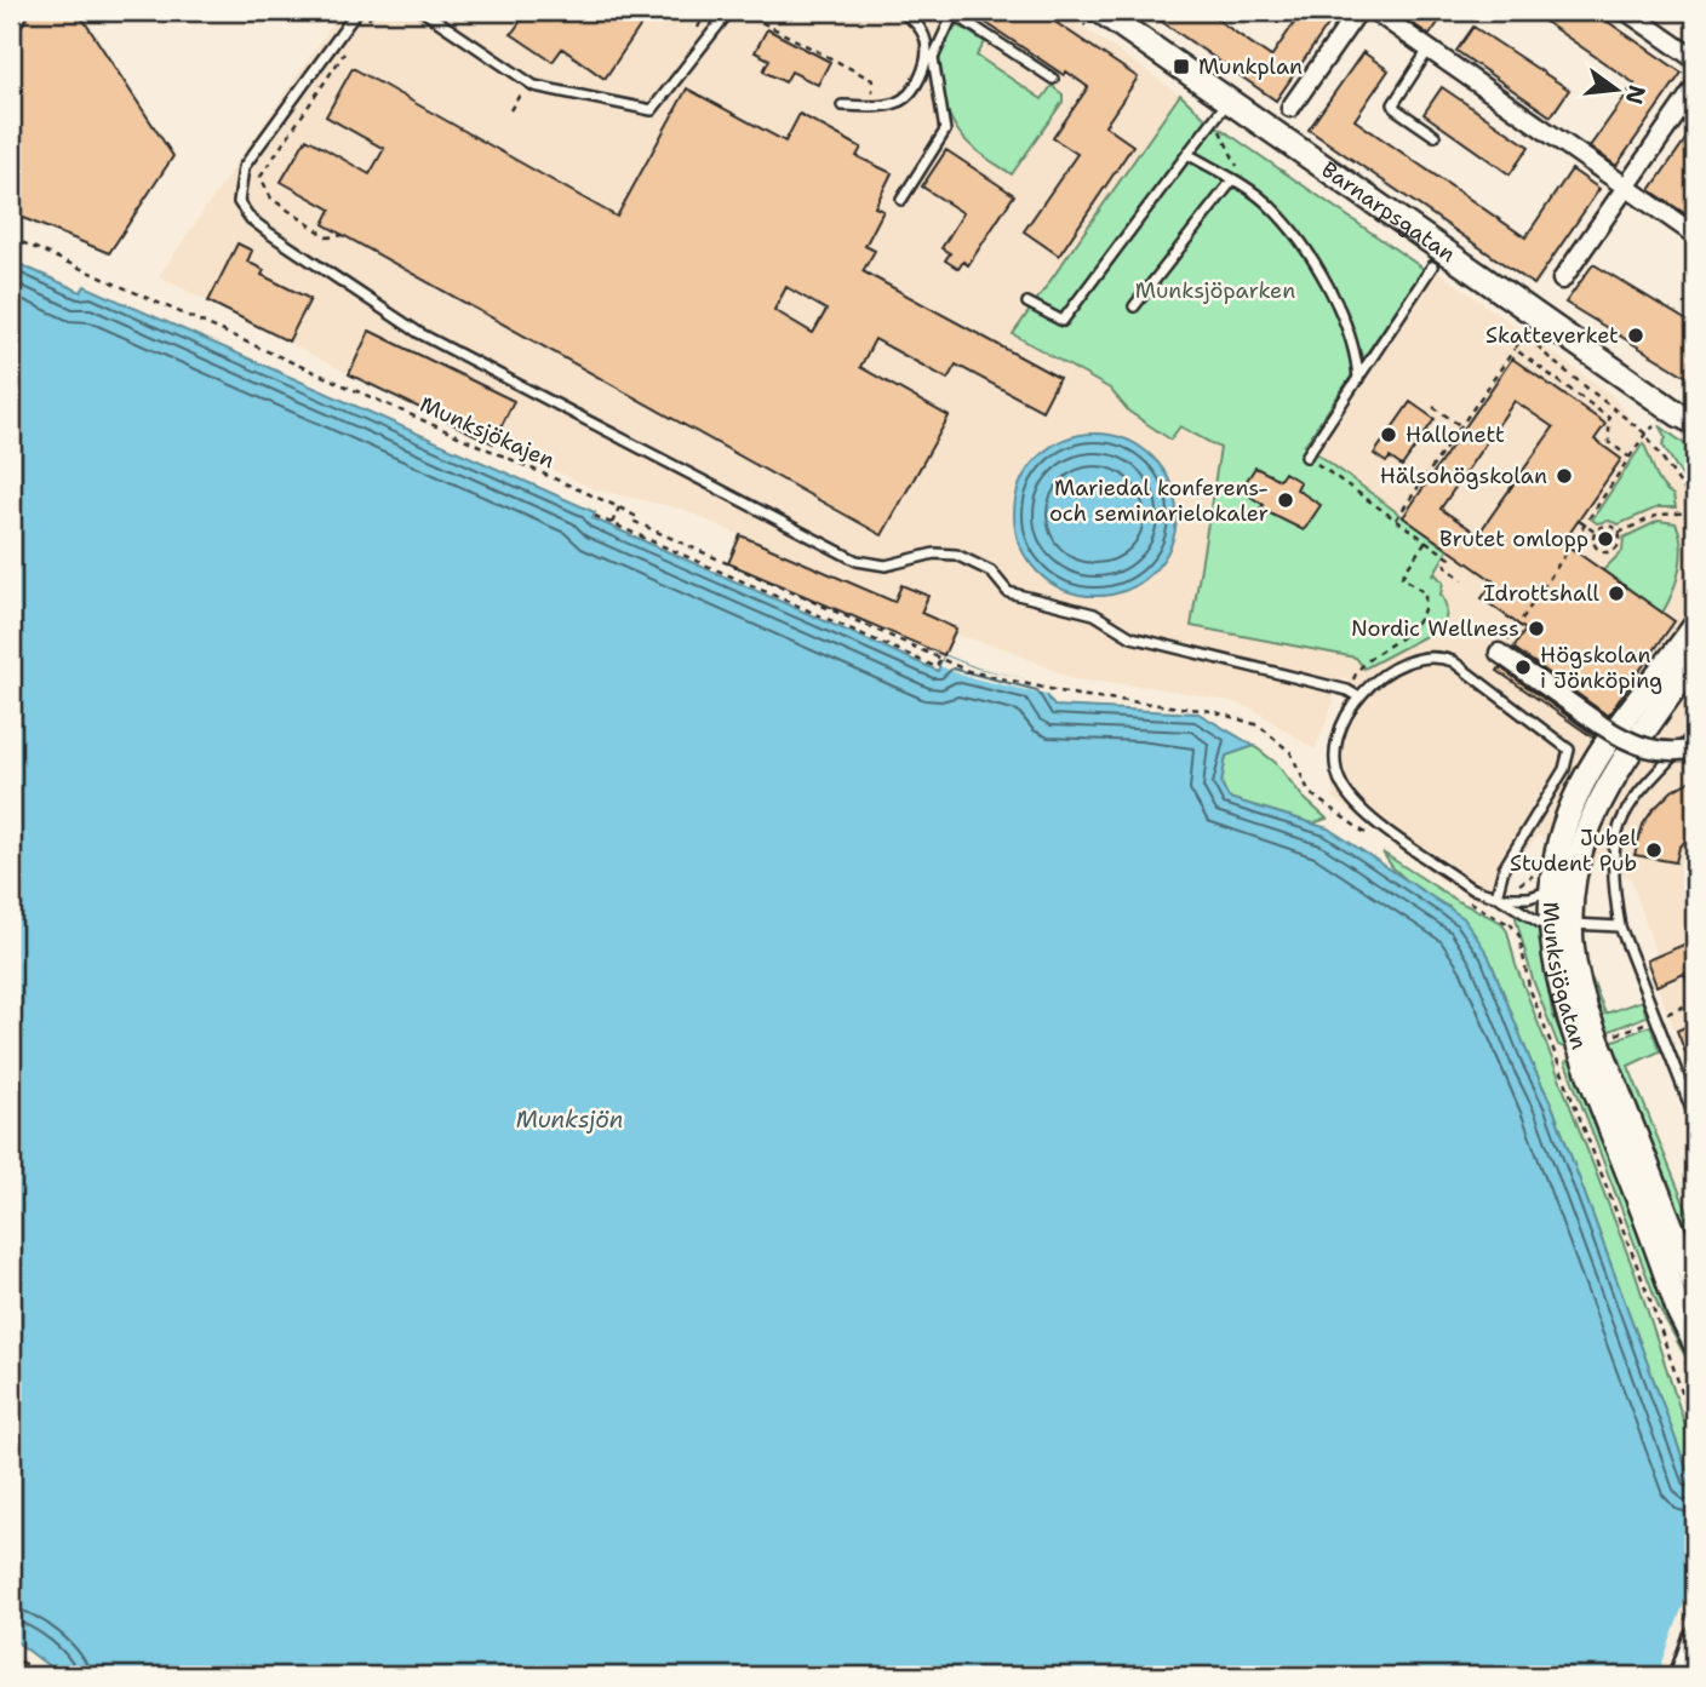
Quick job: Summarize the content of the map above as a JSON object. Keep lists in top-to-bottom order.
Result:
{
  "streets": {
    "main road": ["Barnarpsgatan", "Munksjögatan"],
    "path": ["Munksjökajen"]
  },
  "water": ["Munksjön"],
  "parks": ["Munksjöparken"],
  "places": {
    "transit": ["Munkplan"],
    "other": [
      "Skatteverket",
      "Hallonett",
      "Hälsohögskolan",
      "Mariedal konferens- och seminarielokaler",
      "Brutet omlopp",
      "Idrottshall",
      "Nordic Wellness",
      "Högskolan i Jönköping",
      "Jubel Student Pub"
    ]
  },
  "north": "right"
}
